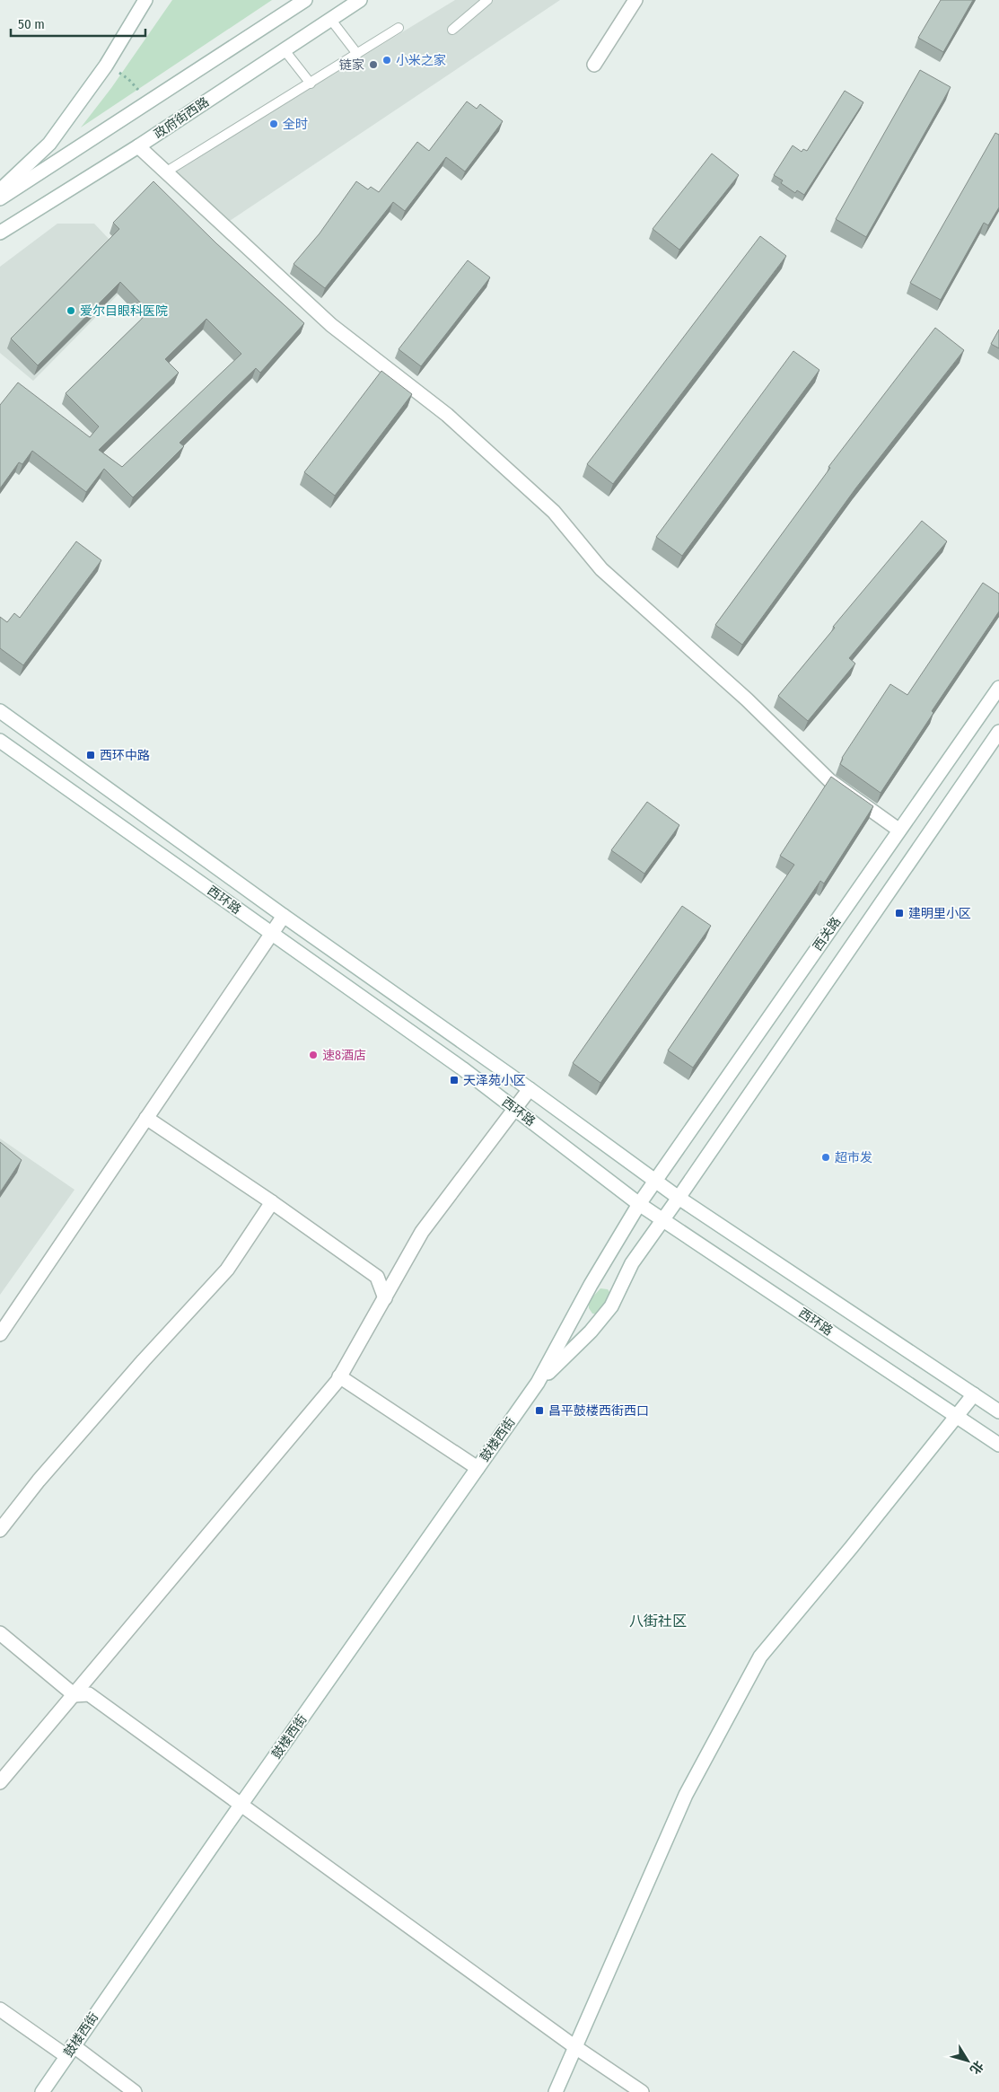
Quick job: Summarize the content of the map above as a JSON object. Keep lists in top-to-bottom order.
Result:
{
  "streets": {
    "street": [
      "政府街西路",
      "西环路",
      "西关路",
      "鼓楼西街"
    ]
  },
  "crossings": [
    ["西环路", "西关路"],
    ["西环路", "鼓楼西街"],
    ["西关路", "鼓楼西街"]
  ],
  "districts": ["八街社区"],
  "places": {
    "other": [
      "小米之家",
      "链家",
      "全时",
      "爱尔目眼科医院",
      "速8酒店",
      "超市发"
    ],
    "transit": [
      "西环中路",
      "建明里小区",
      "天泽苑小区",
      "昌平鼓楼西街西口"
    ]
  },
  "scale_bar": "50 m",
  "north": "bottom right"
}
